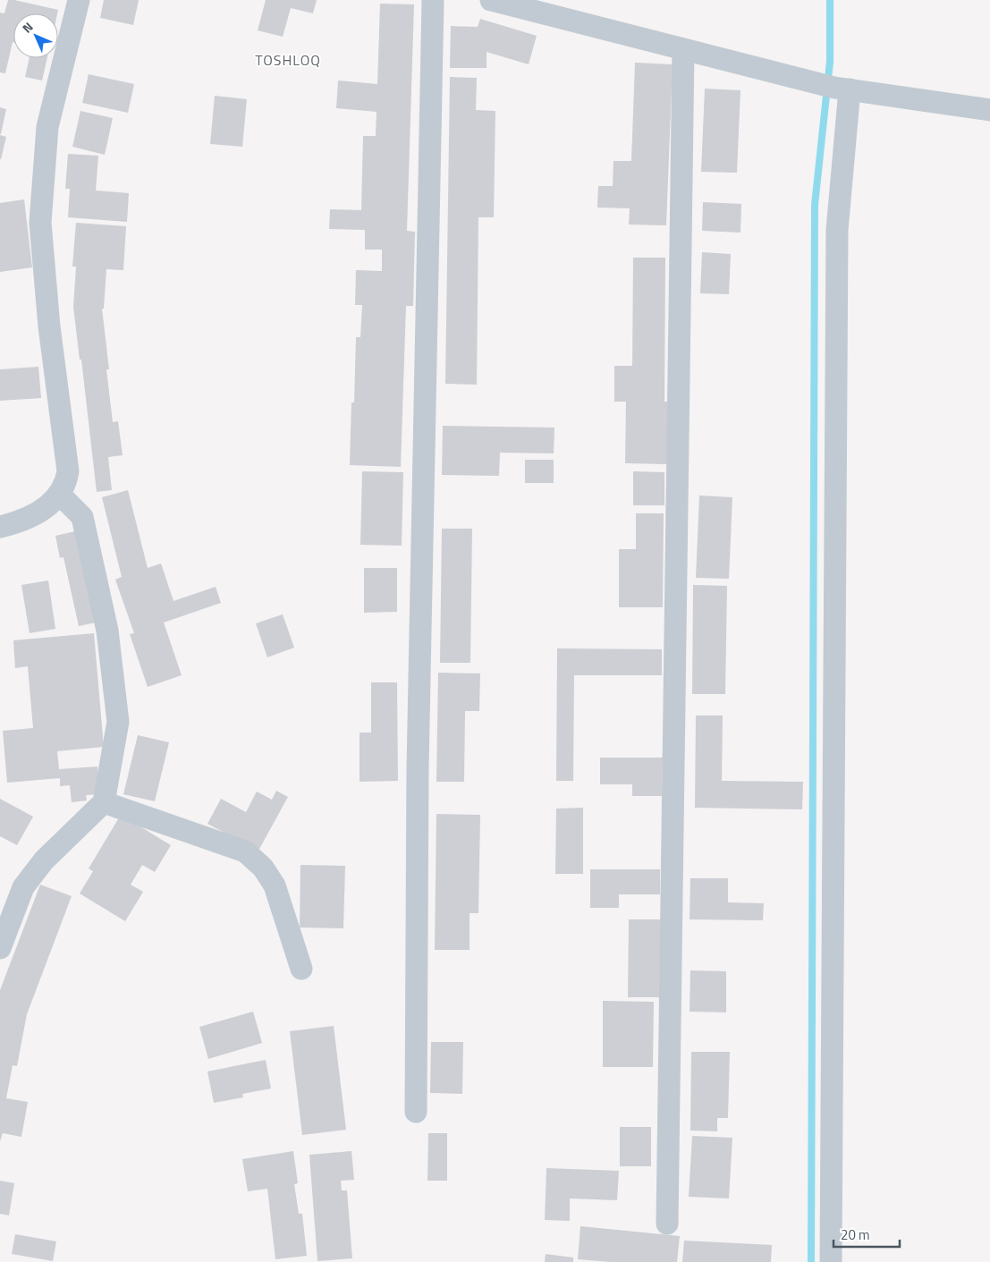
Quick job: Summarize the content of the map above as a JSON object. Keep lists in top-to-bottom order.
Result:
{
  "districts": ["TOSHLOQ"],
  "scale_bar": "20 m",
  "north": "top left"
}
